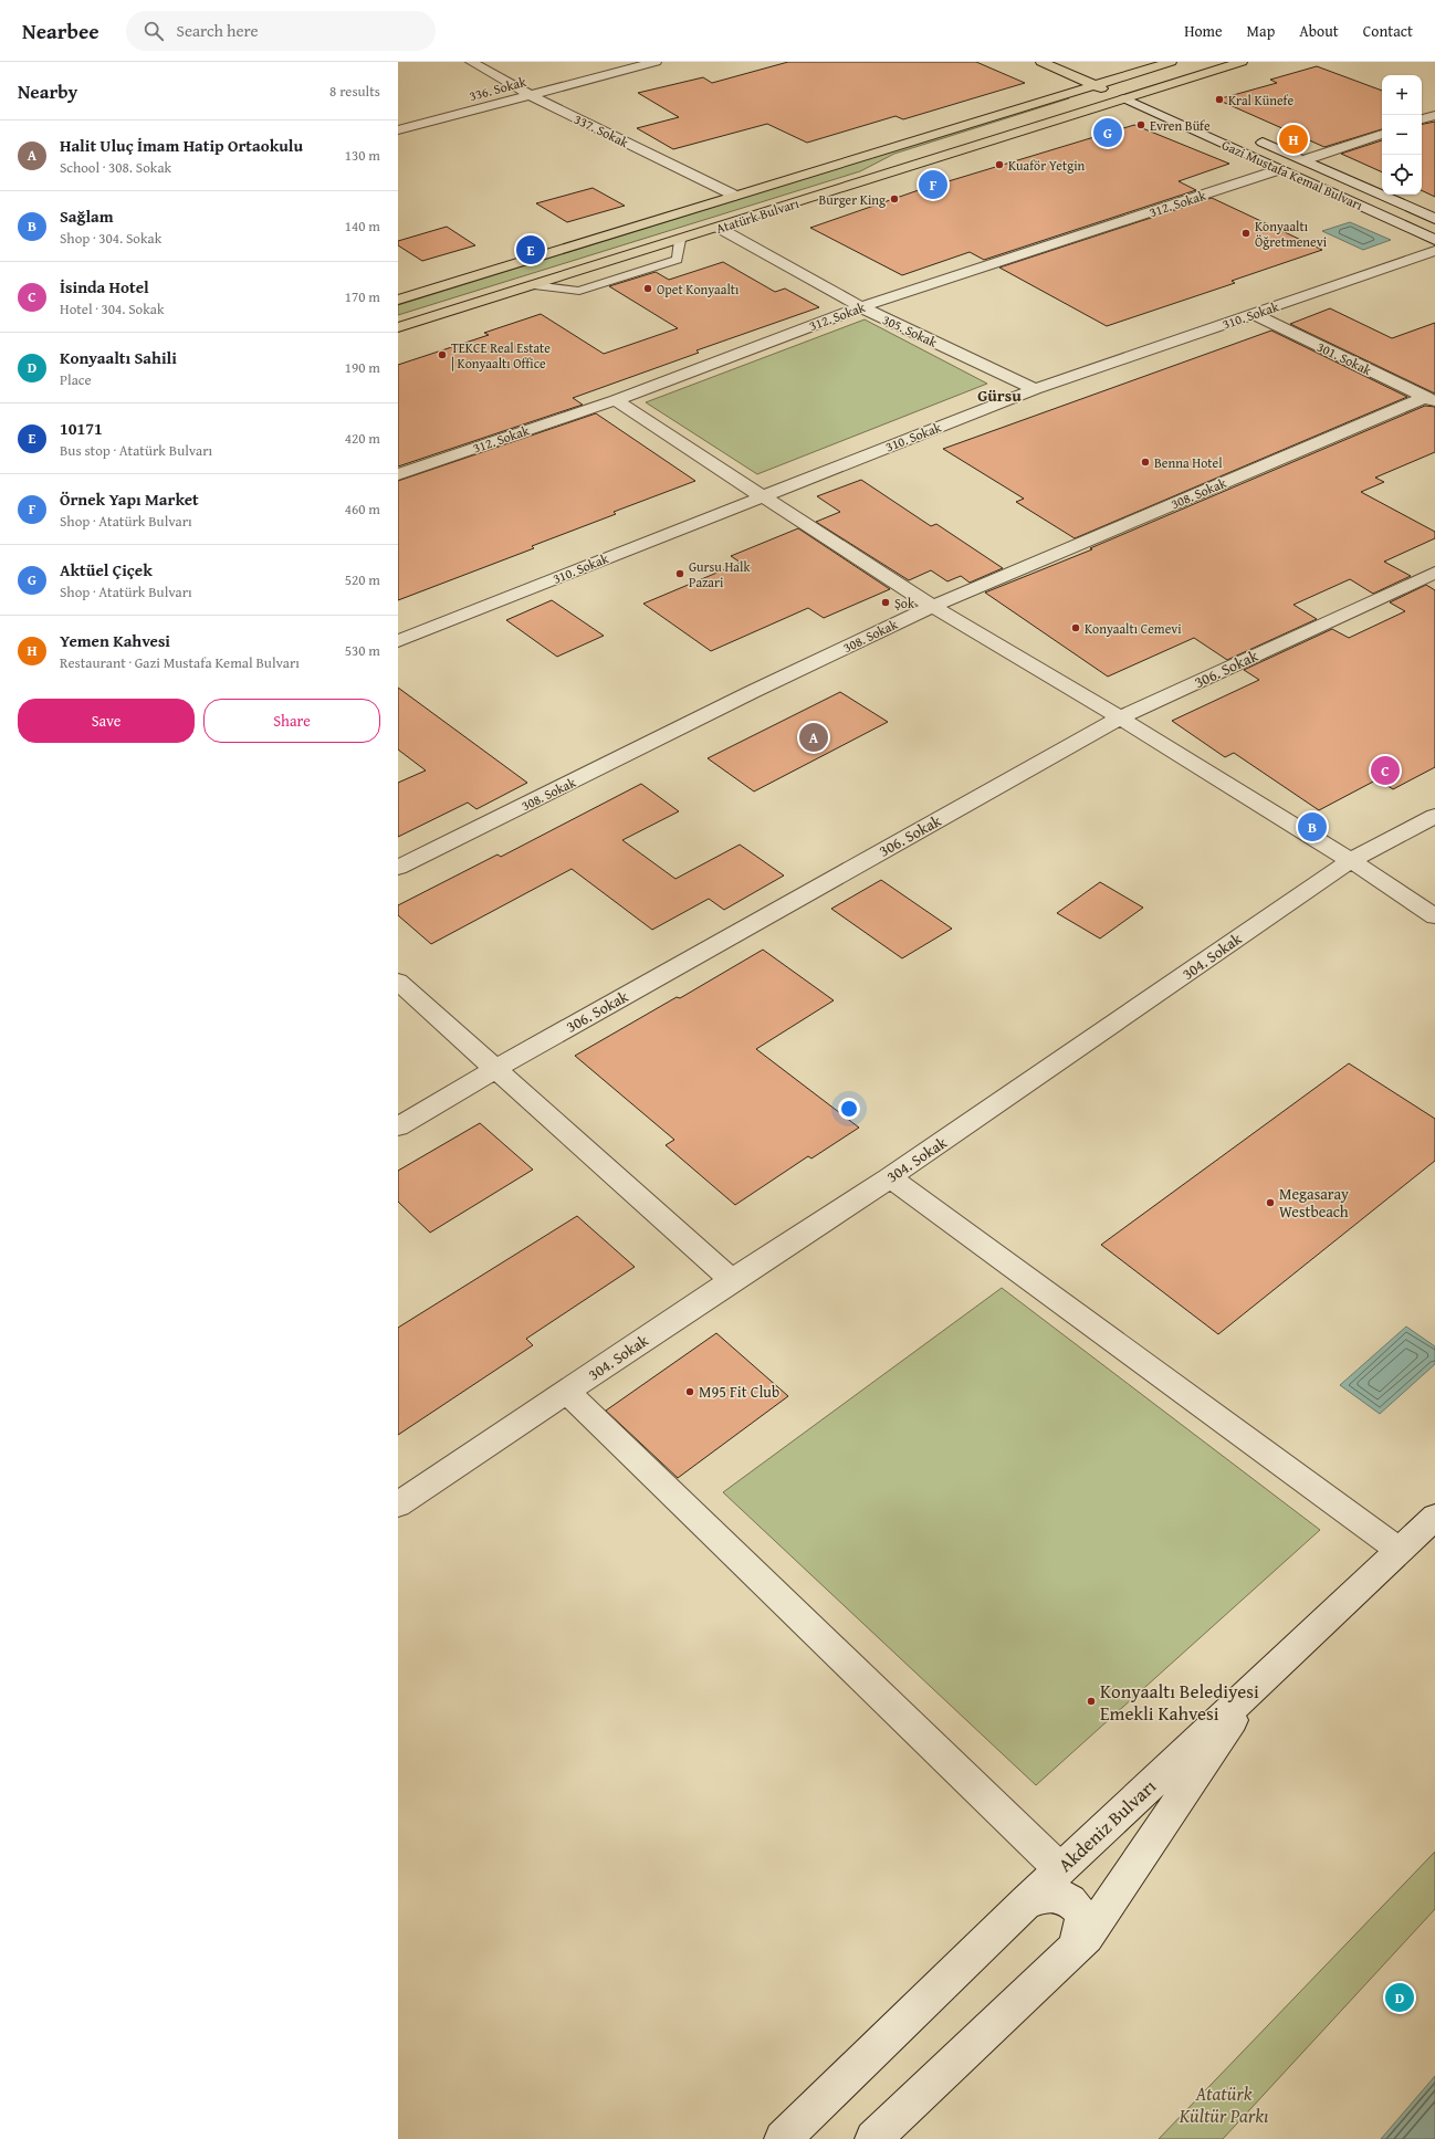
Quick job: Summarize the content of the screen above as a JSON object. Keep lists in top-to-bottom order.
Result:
{
  "streets": {
    "main road": ["Atatürk Bulvarı"],
    "street": [
      "336. Sokak",
      "337. Sokak",
      "Gazi Mustafa Kemal Bulvarı",
      "312. Sokak",
      "310. Sokak",
      "305. Sokak",
      "301. Sokak",
      "308. Sokak",
      "306. Sokak",
      "304. Sokak",
      "Akdeniz Bulvarı"
    ]
  },
  "crossings": [
    ["336. Sokak", "337. Sokak"],
    ["337. Sokak", "Atatürk Bulvarı"],
    ["Gazi Mustafa Kemal Bulvarı", "312. Sokak"],
    ["Gazi Mustafa Kemal Bulvarı", "Atatürk Bulvarı"],
    ["312. Sokak", "305. Sokak"],
    ["Atatürk Bulvarı", "305. Sokak"],
    ["310. Sokak", "305. Sokak"],
    ["310. Sokak", "301. Sokak"],
    ["301. Sokak", "308. Sokak"]
  ],
  "districts": ["Gürsu"],
  "parks": ["Atatürk Kültür Parkı"],
  "places": [
    "Kral Künefe",
    "Evren Büfe",
    "Kuaför Yetgin",
    "Burger King",
    "Konyaaltı Öğretmenevi",
    "Opet Konyaaltı",
    "TEKCE Real Estate | Konyaaltı Office",
    "Benna Hotel",
    "Gursu Halk Pazari",
    "Şok",
    "Konyaaltı Cemevi",
    "Megasaray Westbeach",
    "M95 Fit Club",
    "Konyaaltı Belediyesi Emekli Kahvesi"
  ],
  "page": {
    "header": "Nearbee",
    "search": "Search here",
    "nav": [
      "Home",
      "Map",
      "About",
      "Contact"
    ],
    "heading": ["Nearby", "8 results"],
    "map_buttons": ["+", "−"],
    "pins": [
      "G",
      "H",
      "F",
      "E",
      "A",
      "C",
      "B",
      "D"
    ],
    "list": [
      {
        "mark": "A",
        "name": "Halit Uluç İmam Hatip Ortaokulu",
        "note": "School · 308. Sokak",
        "value": "130 m"
      },
      {
        "mark": "B",
        "name": "Sağlam",
        "note": "Shop · 304. Sokak",
        "value": "140 m"
      },
      {
        "mark": "C",
        "name": "İsinda Hotel",
        "note": "Hotel · 304. Sokak",
        "value": "170 m"
      },
      {
        "mark": "D",
        "name": "Konyaaltı Sahili",
        "note": "Place",
        "value": "190 m"
      },
      {
        "mark": "E",
        "name": "10171",
        "note": "Bus stop · Atatürk Bulvarı",
        "value": "420 m"
      },
      {
        "mark": "F",
        "name": "Örnek Yapı Market",
        "note": "Shop · Atatürk Bulvarı",
        "value": "460 m"
      },
      {
        "mark": "G",
        "name": "Aktüel Çiçek",
        "note": "Shop · Atatürk Bulvarı",
        "value": "520 m"
      },
      {
        "mark": "H",
        "name": "Yemen Kahvesi",
        "note": "Restaurant · Gazi Mustafa Kemal Bulvarı",
        "value": "530 m"
      }
    ],
    "buttons": ["Save", "Share"]
  }
}
